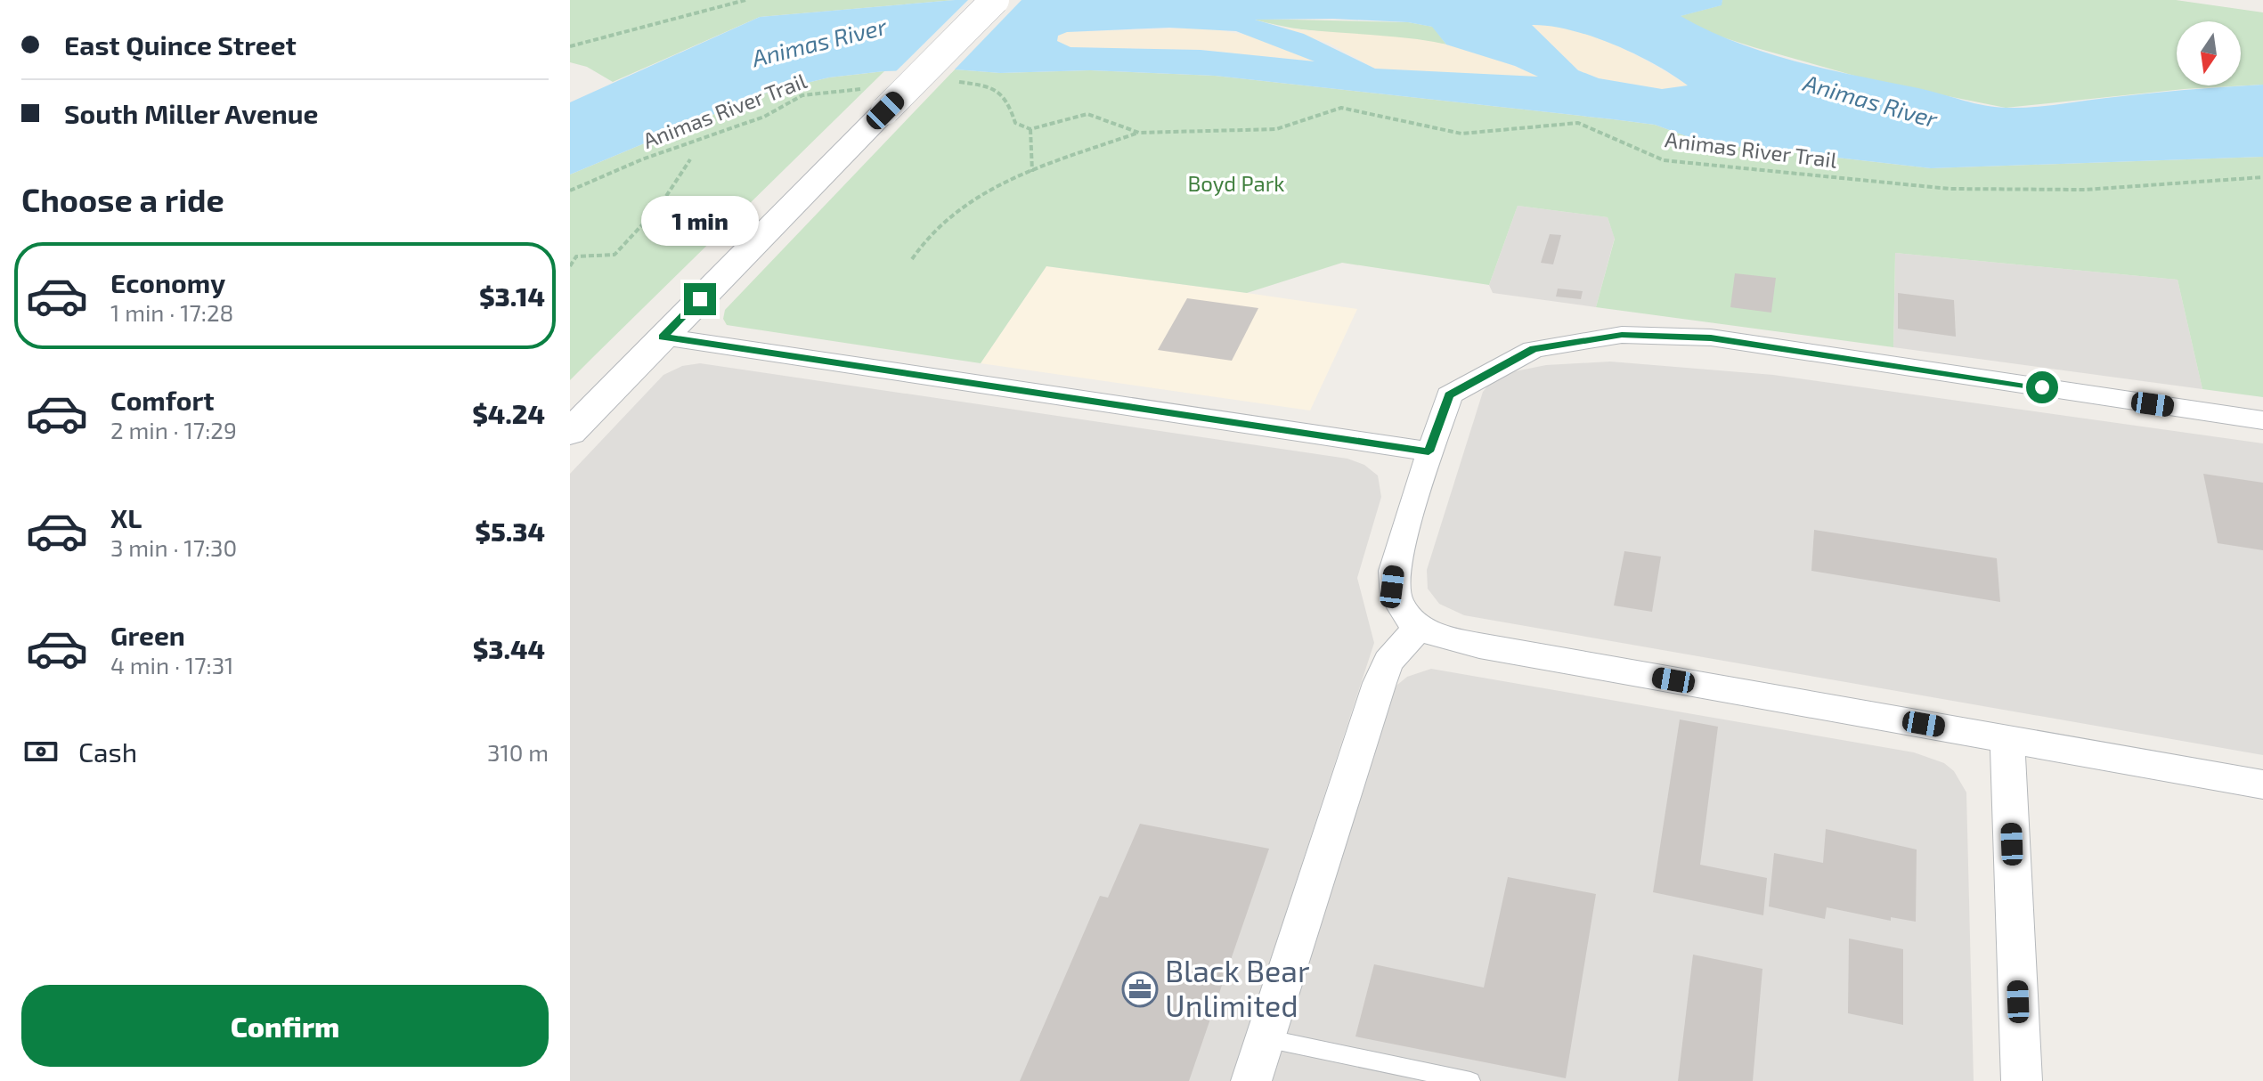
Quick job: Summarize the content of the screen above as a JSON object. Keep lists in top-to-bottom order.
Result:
{
  "streets": {
    "path": ["Animas River Trail"]
  },
  "water": ["Animas River"],
  "parks": ["Boyd Park"],
  "places": {
    "office": ["Black Bear Unlimited"]
  },
  "north": "bottom",
  "page": {
    "banner": ["East Quince Street", "South Miller Avenue"],
    "heading": "Choose a ride",
    "bubble": "1 min",
    "list": [
      {
        "name": "Economy",
        "note": "1 min · 17:28",
        "value": "$3.14"
      },
      {
        "name": "Comfort",
        "note": "2 min · 17:29",
        "value": "$4.24"
      },
      {
        "name": "XL",
        "note": "3 min · 17:30",
        "value": "$5.34"
      },
      {
        "name": "Green",
        "note": "4 min · 17:31",
        "value": "$3.44"
      }
    ],
    "pay": ["Cash", "310 m"],
    "buttons": "Confirm"
  }
}
